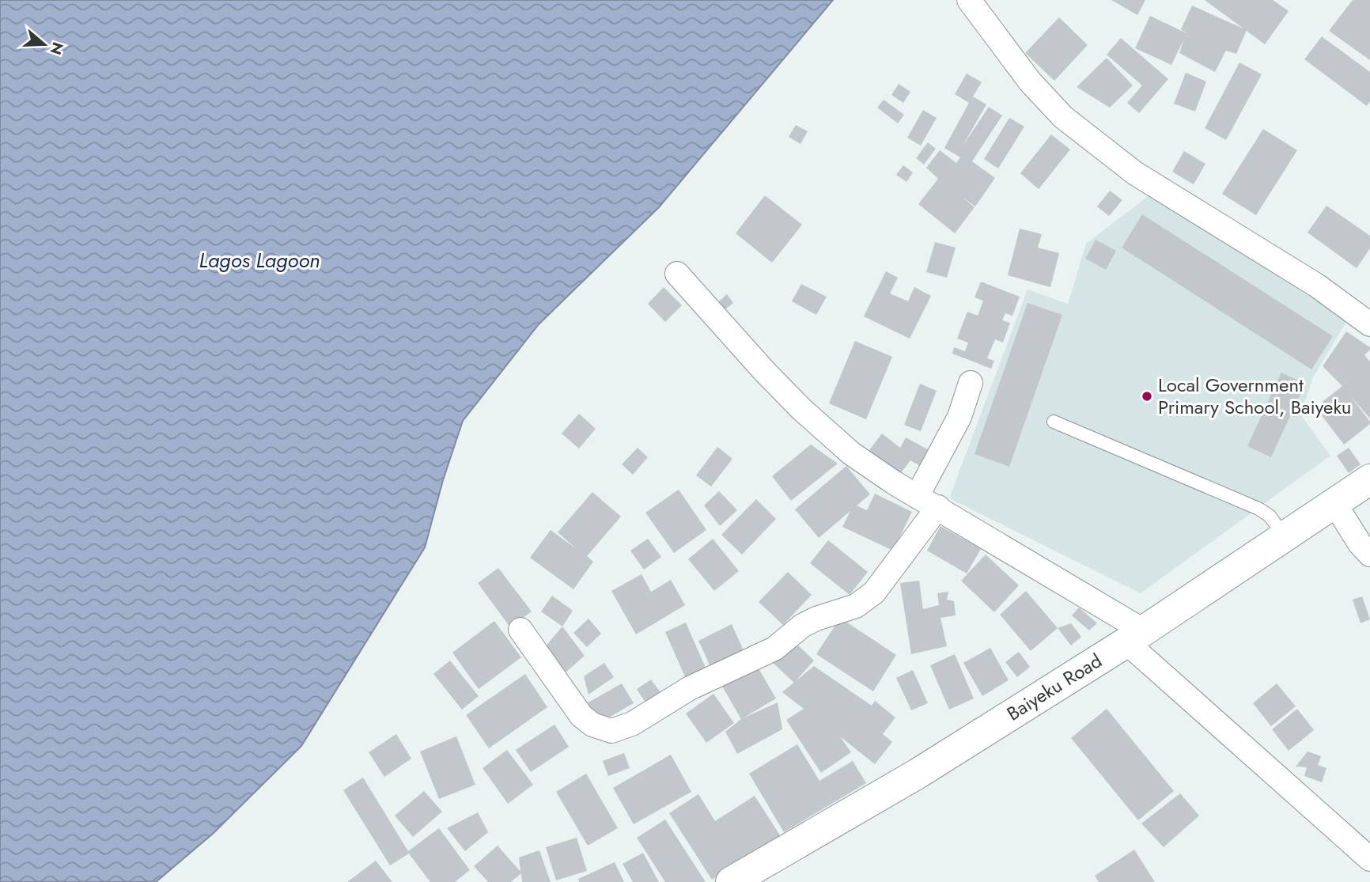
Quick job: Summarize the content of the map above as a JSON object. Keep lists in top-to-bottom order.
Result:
{
  "streets": {
    "main road": ["Baiyeku Road"]
  },
  "water": ["Lagos Lagoon"],
  "places": ["Local Government Primary School, Baiyeku"],
  "north": "right"
}
